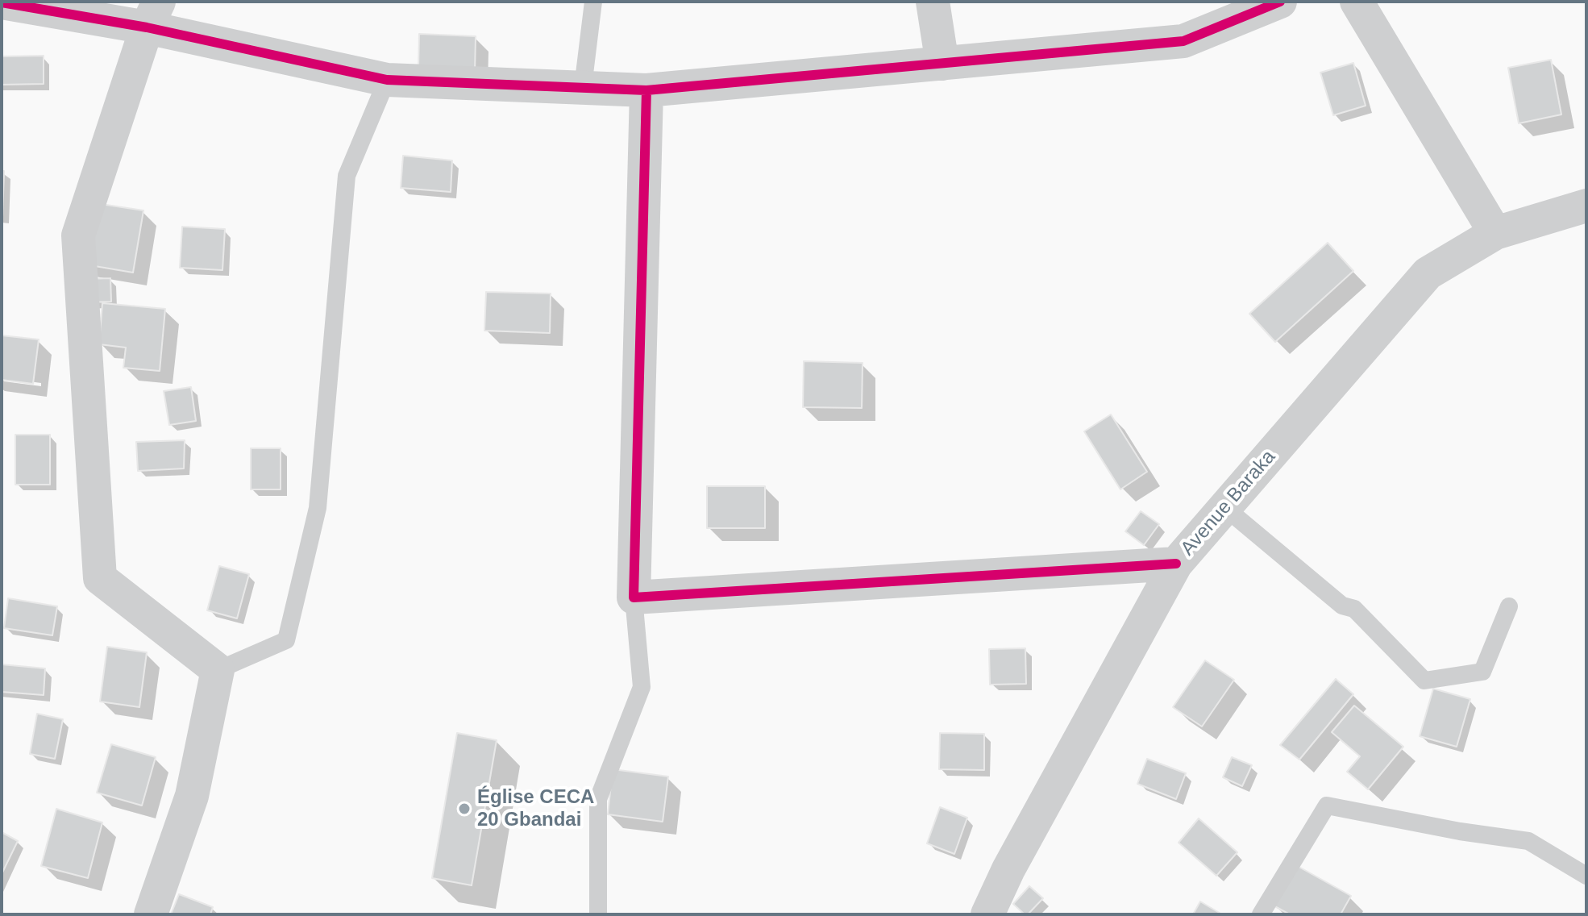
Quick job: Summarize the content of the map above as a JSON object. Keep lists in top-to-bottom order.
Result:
{
  "streets": {
    "street": ["Avenue Baraka"]
  },
  "places": ["Église CECA 20 Gbandai"]
}
